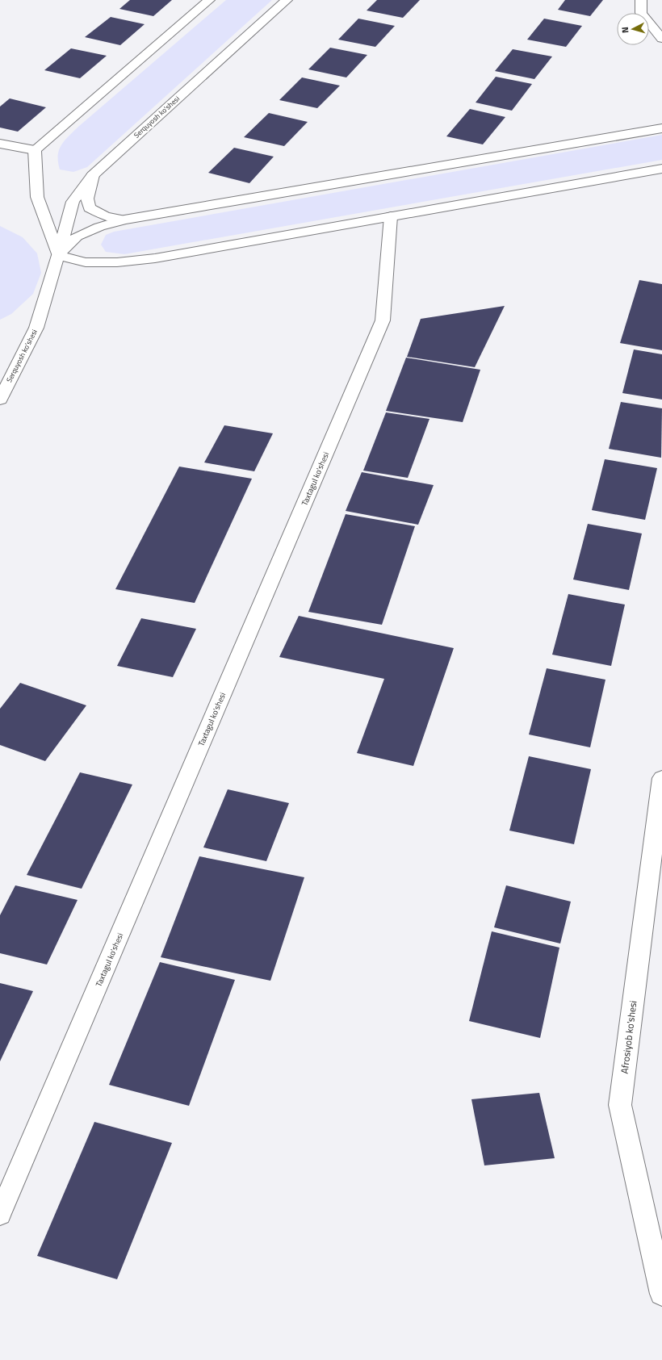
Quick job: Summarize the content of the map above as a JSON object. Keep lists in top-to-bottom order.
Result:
{
  "streets": {
    "street": ["Serquyosh ko'shesi", "Taxtagul ko'shesi", "Afrosiyob ko'shesi"]
  },
  "north": "left"
}
